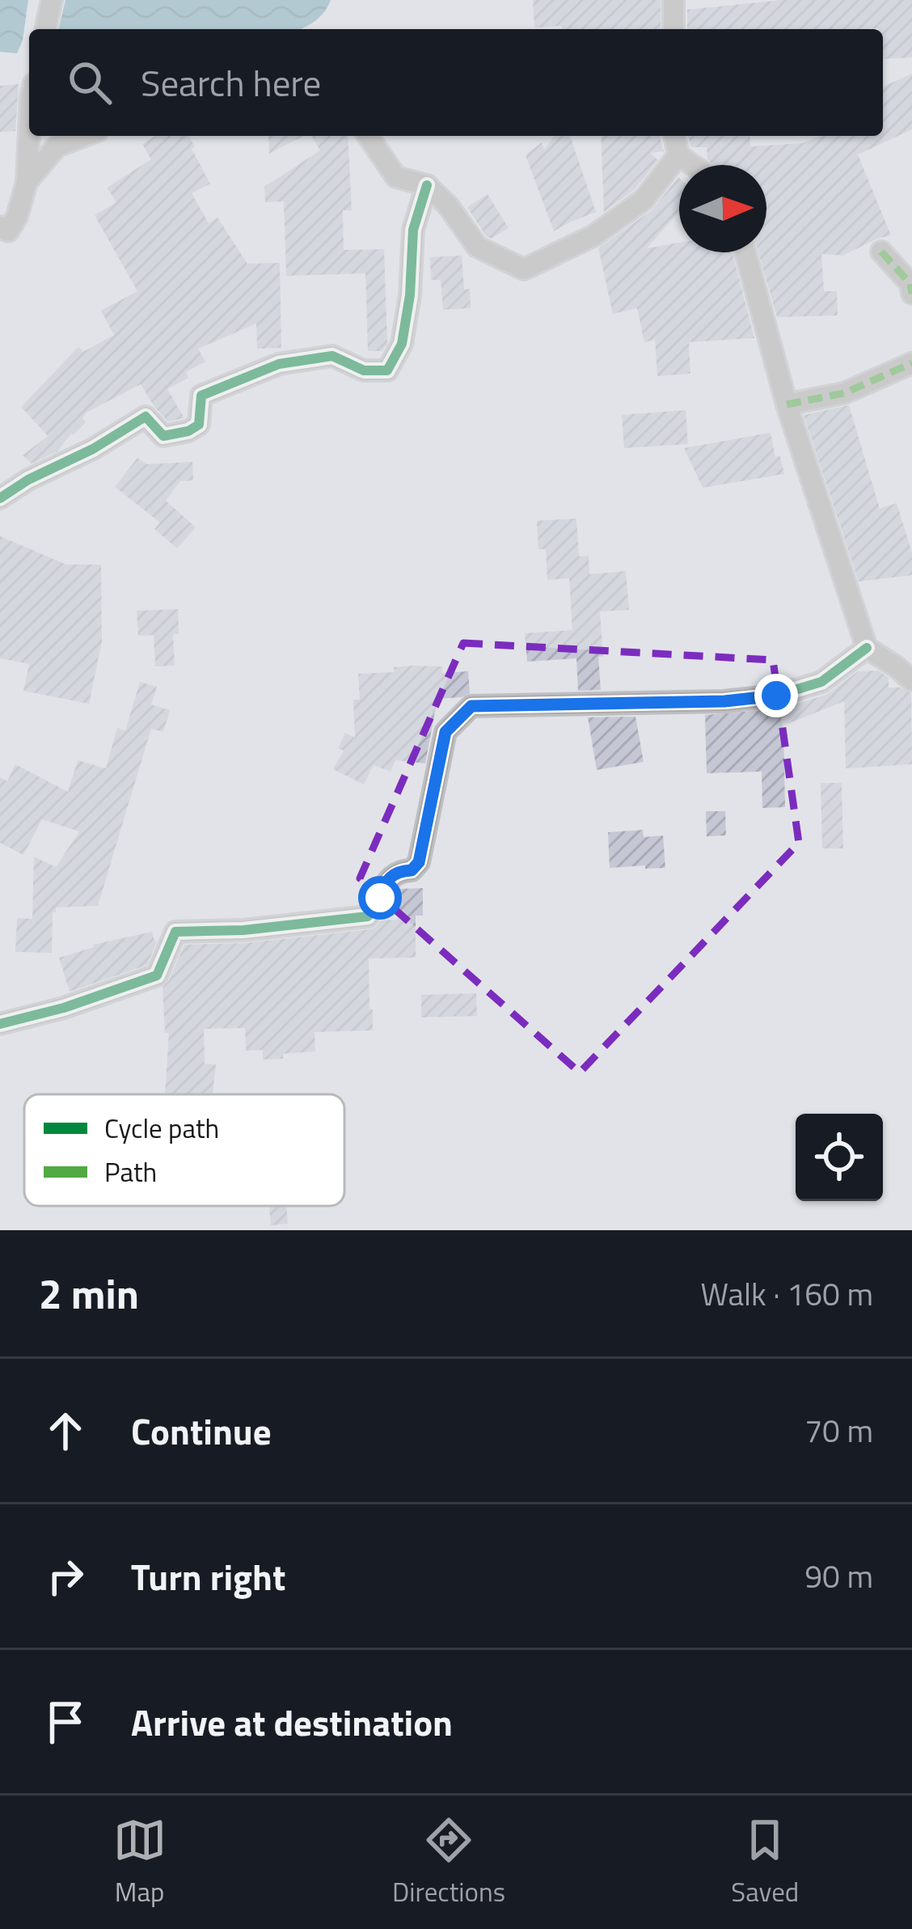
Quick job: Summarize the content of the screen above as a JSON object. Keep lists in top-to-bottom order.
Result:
{
  "legend": ["Cycle path", "Path"],
  "north": "right",
  "page": {
    "search": "Search here",
    "heading": ["2 min", "Walk · 160 m"],
    "list": [
      ["Continue", "70 m"],
      ["Turn right", "90 m"],
      "Arrive at destination"
    ],
    "nav": ["Map", "Directions", "Saved"]
  }
}
